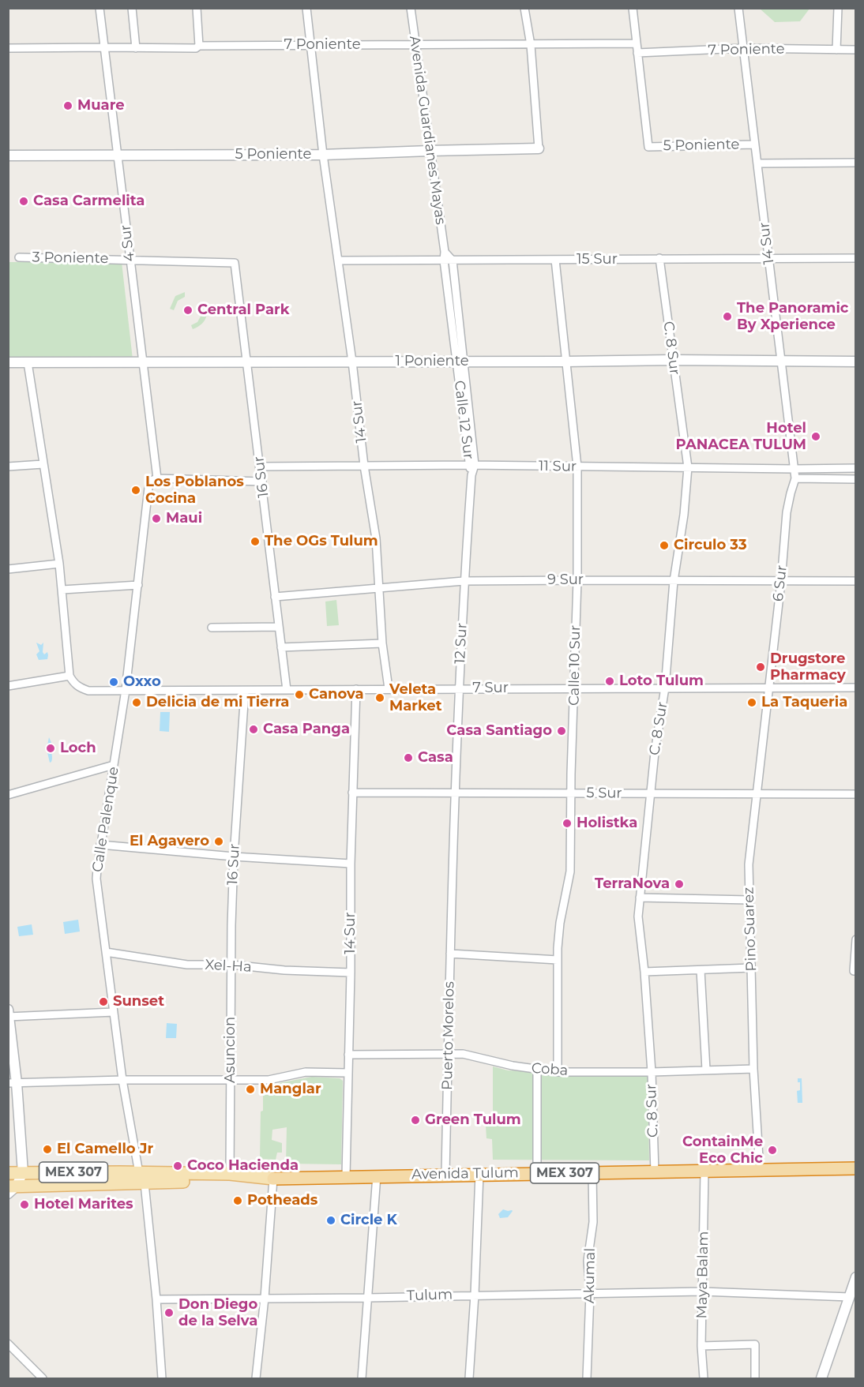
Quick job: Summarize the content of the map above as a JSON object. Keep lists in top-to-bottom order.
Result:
{
  "streets": {
    "highway": ["MEX 307", "Avenida Tulum"],
    "street": [
      "7 Poniente",
      "Avenida Guardianes Mayas",
      "5 Poniente",
      "4 Sur",
      "14 Sur",
      "3 Poniente",
      "15 Sur",
      "C. 8 Sur",
      "1 Poniente",
      "Calle 12 Sur",
      "11 Sur",
      "16 Sur",
      "9 Sur",
      "6 Sur",
      "12 Sur",
      "Calle 10 Sur",
      "7 Sur",
      "5 Sur",
      "Calle Palenque",
      "Pino Suarez",
      "Xel-Ha",
      "Puerto Morelos",
      "Asuncion",
      "Coba",
      "Maya Balam",
      "Akumal",
      "Tulum"
    ]
  },
  "crossings": [
    ["7 Poniente", "Avenida Guardianes Mayas"],
    ["7 Poniente", "5 Poniente"],
    ["7 Poniente", "4 Sur"],
    ["7 Poniente", "14 Sur"],
    ["Avenida Guardianes Mayas", "5 Poniente"],
    ["Avenida Guardianes Mayas", "15 Sur"],
    ["Avenida Guardianes Mayas", "Calle 12 Sur"],
    ["5 Poniente", "4 Sur"],
    ["5 Poniente", "14 Sur"],
    ["4 Sur", "3 Poniente"],
    ["4 Sur", "1 Poniente"],
    ["4 Sur", "Calle Palenque"],
    ["14 Sur", "15 Sur"],
    ["14 Sur", "1 Poniente"],
    ["14 Sur", "11 Sur"],
    ["14 Sur", "9 Sur"],
    ["14 Sur", "6 Sur"],
    ["14 Sur", "7 Sur"],
    ["14 Sur", "5 Sur"],
    ["14 Sur", "Xel-Ha"],
    ["14 Sur", "Coba"],
    ["14 Sur", "Avenida Tulum"],
    ["3 Poniente", "16 Sur"],
    ["15 Sur", "C. 8 Sur"],
    ["15 Sur", "Calle 12 Sur"],
    ["15 Sur", "Calle 10 Sur"],
    ["C. 8 Sur", "1 Poniente"],
    ["C. 8 Sur", "11 Sur"],
    ["C. 8 Sur", "9 Sur"],
    ["C. 8 Sur", "7 Sur"],
    ["C. 8 Sur", "5 Sur"],
    ["C. 8 Sur", "Coba"],
    ["C. 8 Sur", "Avenida Tulum"],
    ["1 Poniente", "Calle 12 Sur"],
    ["1 Poniente", "16 Sur"],
    ["1 Poniente", "Calle 10 Sur"],
    ["Calle 12 Sur", "11 Sur"],
    ["Calle 12 Sur", "12 Sur"],
    ["11 Sur", "16 Sur"],
    ["11 Sur", "Calle 10 Sur"],
    ["16 Sur", "9 Sur"],
    ["16 Sur", "7 Sur"],
    ["16 Sur", "Asuncion"],
    ["9 Sur", "6 Sur"],
    ["9 Sur", "12 Sur"],
    ["9 Sur", "Calle 10 Sur"],
    ["6 Sur", "7 Sur"],
    ["6 Sur", "Pino Suarez"],
    ["12 Sur", "7 Sur"],
    ["12 Sur", "5 Sur"],
    ["12 Sur", "Puerto Morelos"],
    ["Calle 10 Sur", "7 Sur"],
    ["Calle 10 Sur", "5 Sur"],
    ["Calle 10 Sur", "Coba"],
    ["7 Sur", "Calle Palenque"],
    ["7 Sur", "Pino Suarez"],
    ["5 Sur", "Pino Suarez"],
    ["Calle Palenque", "Xel-Ha"],
    ["Calle Palenque", "Avenida Tulum"],
    ["Calle Palenque", "Tulum"],
    ["Pino Suarez", "Coba"],
    ["Pino Suarez", "Avenida Tulum"],
    ["Xel-Ha", "Asuncion"],
    ["Puerto Morelos", "Coba"],
    ["Puerto Morelos", "Avenida Tulum"],
    ["Asuncion", "Avenida Tulum"],
    ["Avenida Tulum", "Maya Balam"],
    ["Avenida Tulum", "Akumal"],
    ["Maya Balam", "Tulum"],
    ["Akumal", "Tulum"]
  ],
  "places": [
    "Muare",
    "Casa Carmelita",
    "Central Park",
    "The Panoramic By Xperience",
    "Hotel PANACEA TULUM",
    "Los Poblanos Cocina",
    "Maui",
    "The OGs Tulum",
    "Circulo 33",
    "Drugstore Pharmacy",
    "Loto Tulum",
    "Oxxo",
    "Canova",
    "Veleta Market",
    "Delicia de mi Tierra",
    "La Taqueria",
    "Casa Panga",
    "Casa Santiago",
    "Loch",
    "Casa",
    "Holistka",
    "El Agavero",
    "TerraNova",
    "Sunset",
    "Manglar",
    "Green Tulum",
    "El Camello Jr",
    "ContainMe Eco Chic",
    "Coco Hacienda",
    "Potheads",
    "Hotel Marites",
    "Circle K",
    "Don Diego de la Selva"
  ]
}
